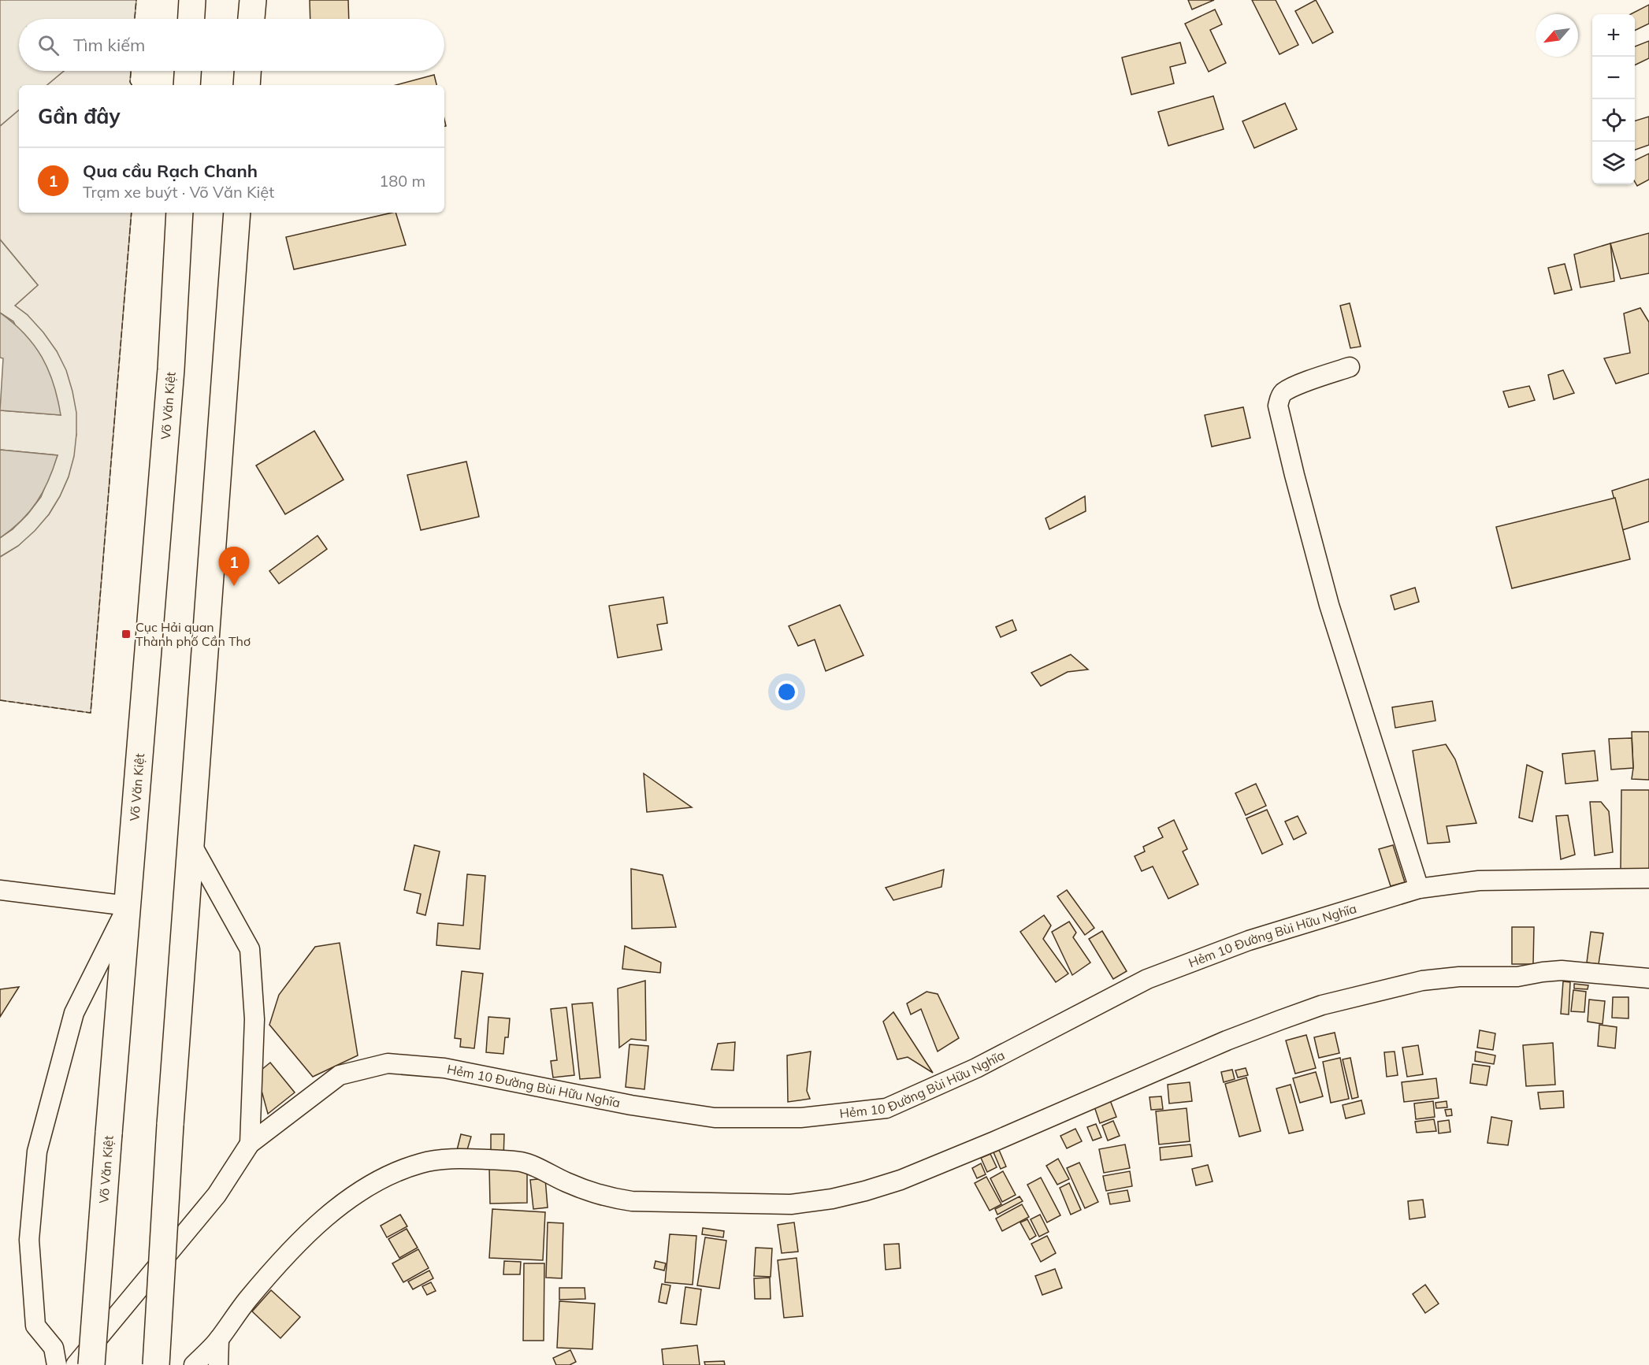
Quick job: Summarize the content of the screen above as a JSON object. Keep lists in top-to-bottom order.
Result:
{
  "streets": {
    "main road": ["Võ Văn Kiệt"],
    "street": ["Hẻm 10 Đường Bùi Hữu Nghĩa"]
  },
  "places": {
    "transit": ["Cục Hải quan Thành phố Cần Thơ"]
  },
  "north": "bottom left",
  "page": {
    "map_buttons": ["+", "−"],
    "search": "Tìm kiếm",
    "heading": "Gần đây",
    "list": [
      {
        "mark": "1",
        "name": "Qua cầu Rạch Chanh",
        "note": "Trạm xe buýt · Võ Văn Kiệt",
        "value": "180 m"
      }
    ],
    "pins": "1"
  }
}
